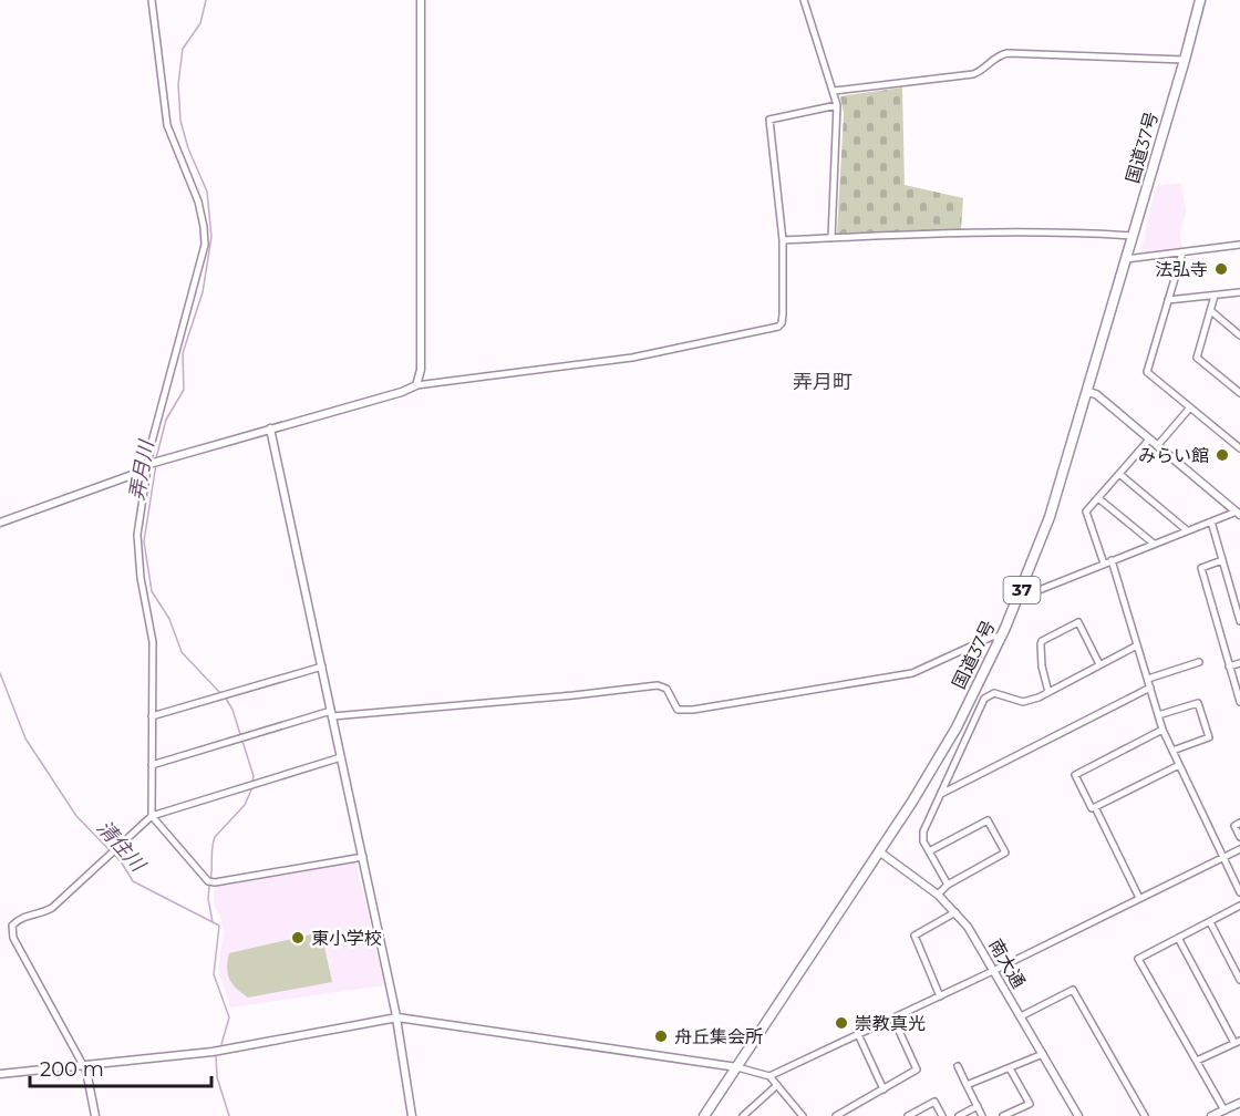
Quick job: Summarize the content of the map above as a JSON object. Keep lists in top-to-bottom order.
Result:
{
  "streets": {
    "highway": ["国道37号", "37"],
    "street": ["南大通"]
  },
  "crossings": [
    ["国道37号", "南大通"]
  ],
  "districts": ["弄月町"],
  "water": ["弄月川", "清住川"],
  "places": [
    "法弘寺",
    "みらい館",
    "東小学校",
    "崇教真光",
    "舟丘集会所"
  ],
  "scale_bar": "200 m"
}
